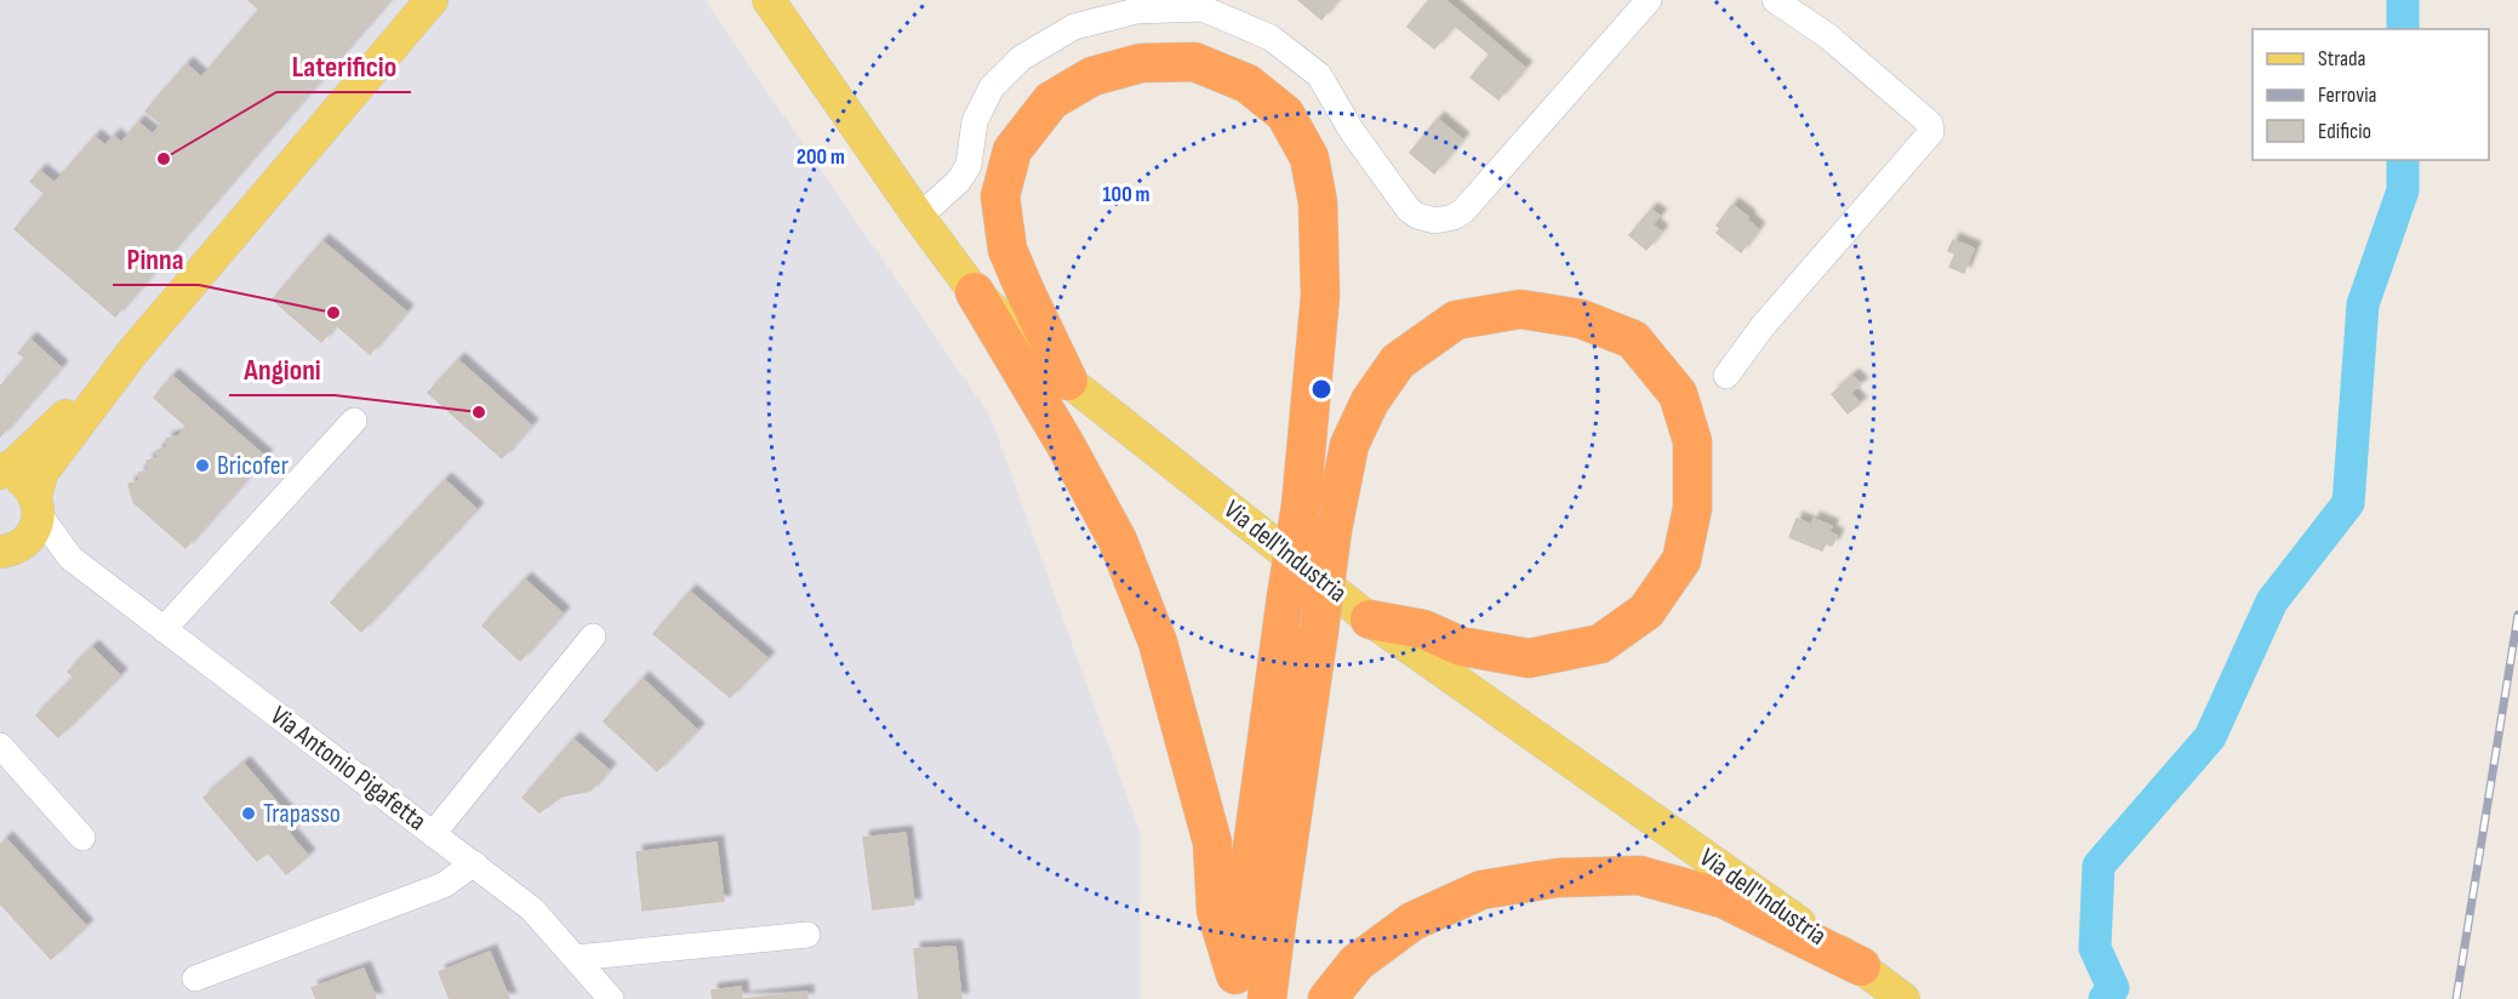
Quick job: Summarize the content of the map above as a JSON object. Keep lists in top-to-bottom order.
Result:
{
  "streets": {
    "main road": ["Via dell'Industria"],
    "street": ["Via Antonio Pigafetta"]
  },
  "places": [
    "Laterificio",
    "Pinna",
    "Angioni",
    "Bricofer",
    "Trapasso"
  ],
  "legend": ["Strada", "Ferrovia", "Edificio"],
  "rings": ["200 m", "100 m"]
}
